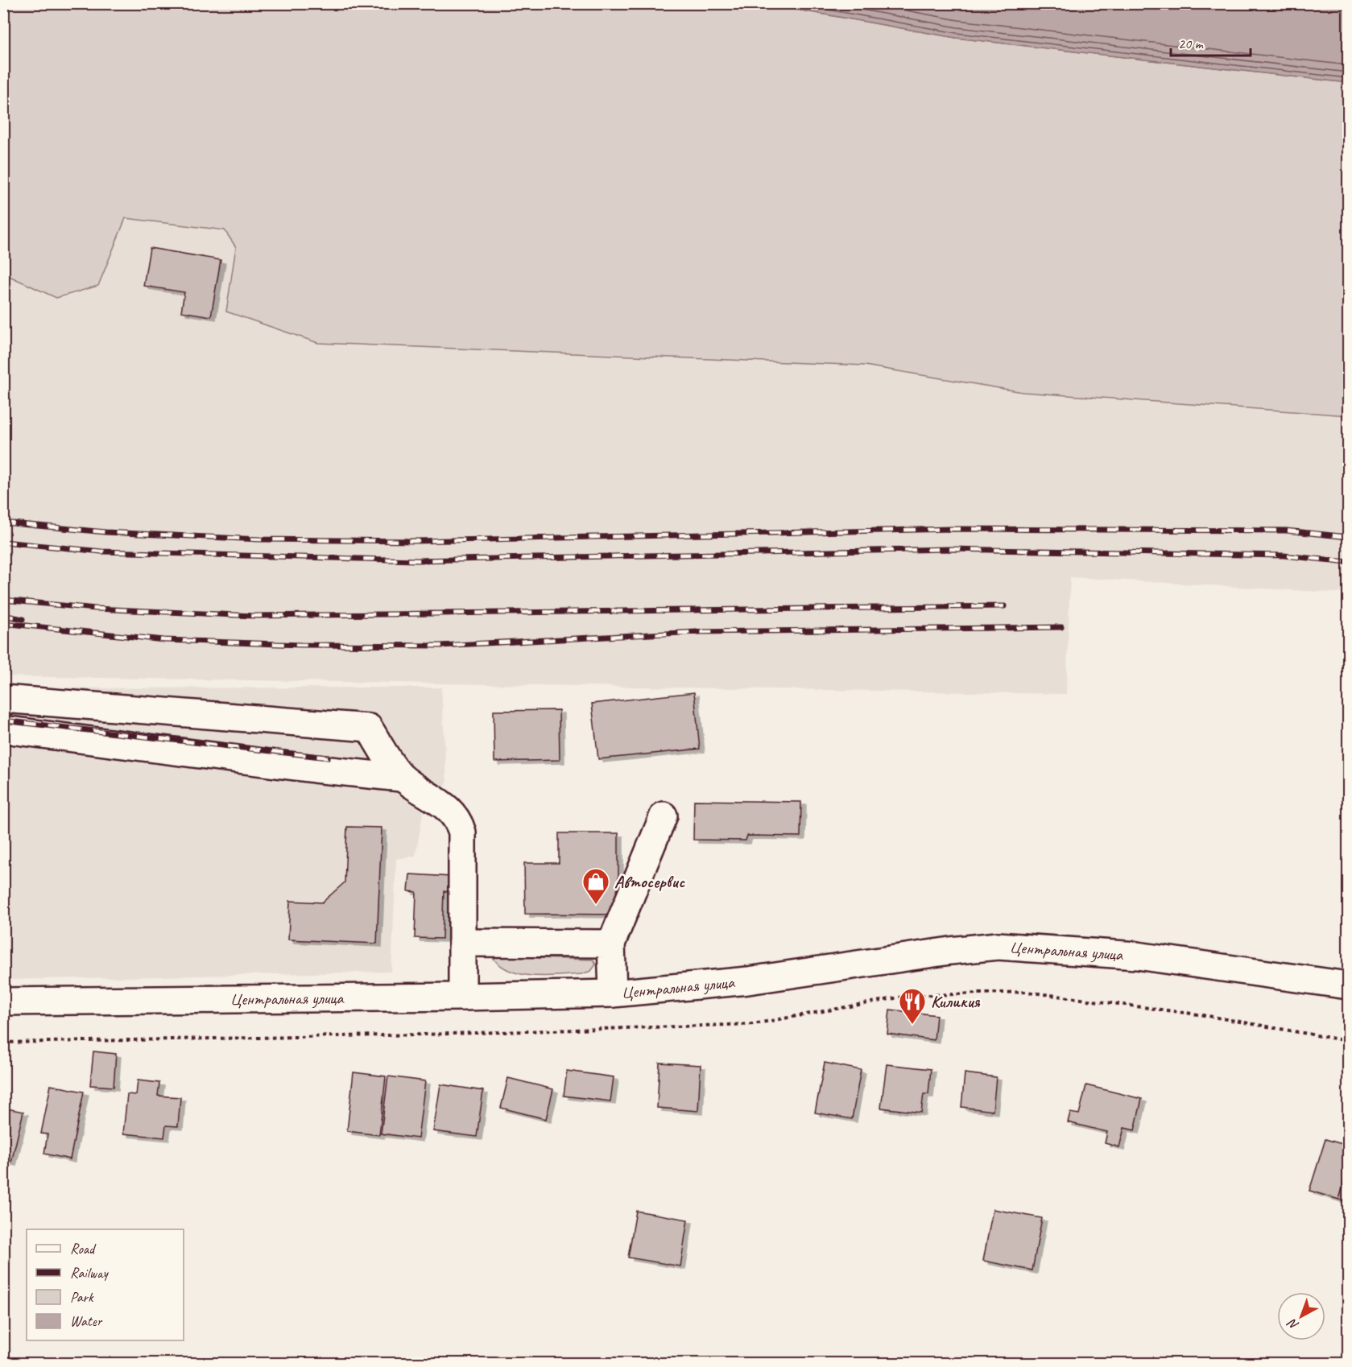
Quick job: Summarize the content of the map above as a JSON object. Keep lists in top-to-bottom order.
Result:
{
  "streets": {
    "main road": ["Центральная улица"]
  },
  "places": {
    "shop": ["Автосервис"],
    "restaurant": ["Киликия"]
  },
  "legend": [
    "Road",
    "Railway",
    "Park",
    "Water"
  ],
  "scale_bar": "20 m",
  "north": "bottom left"
}
